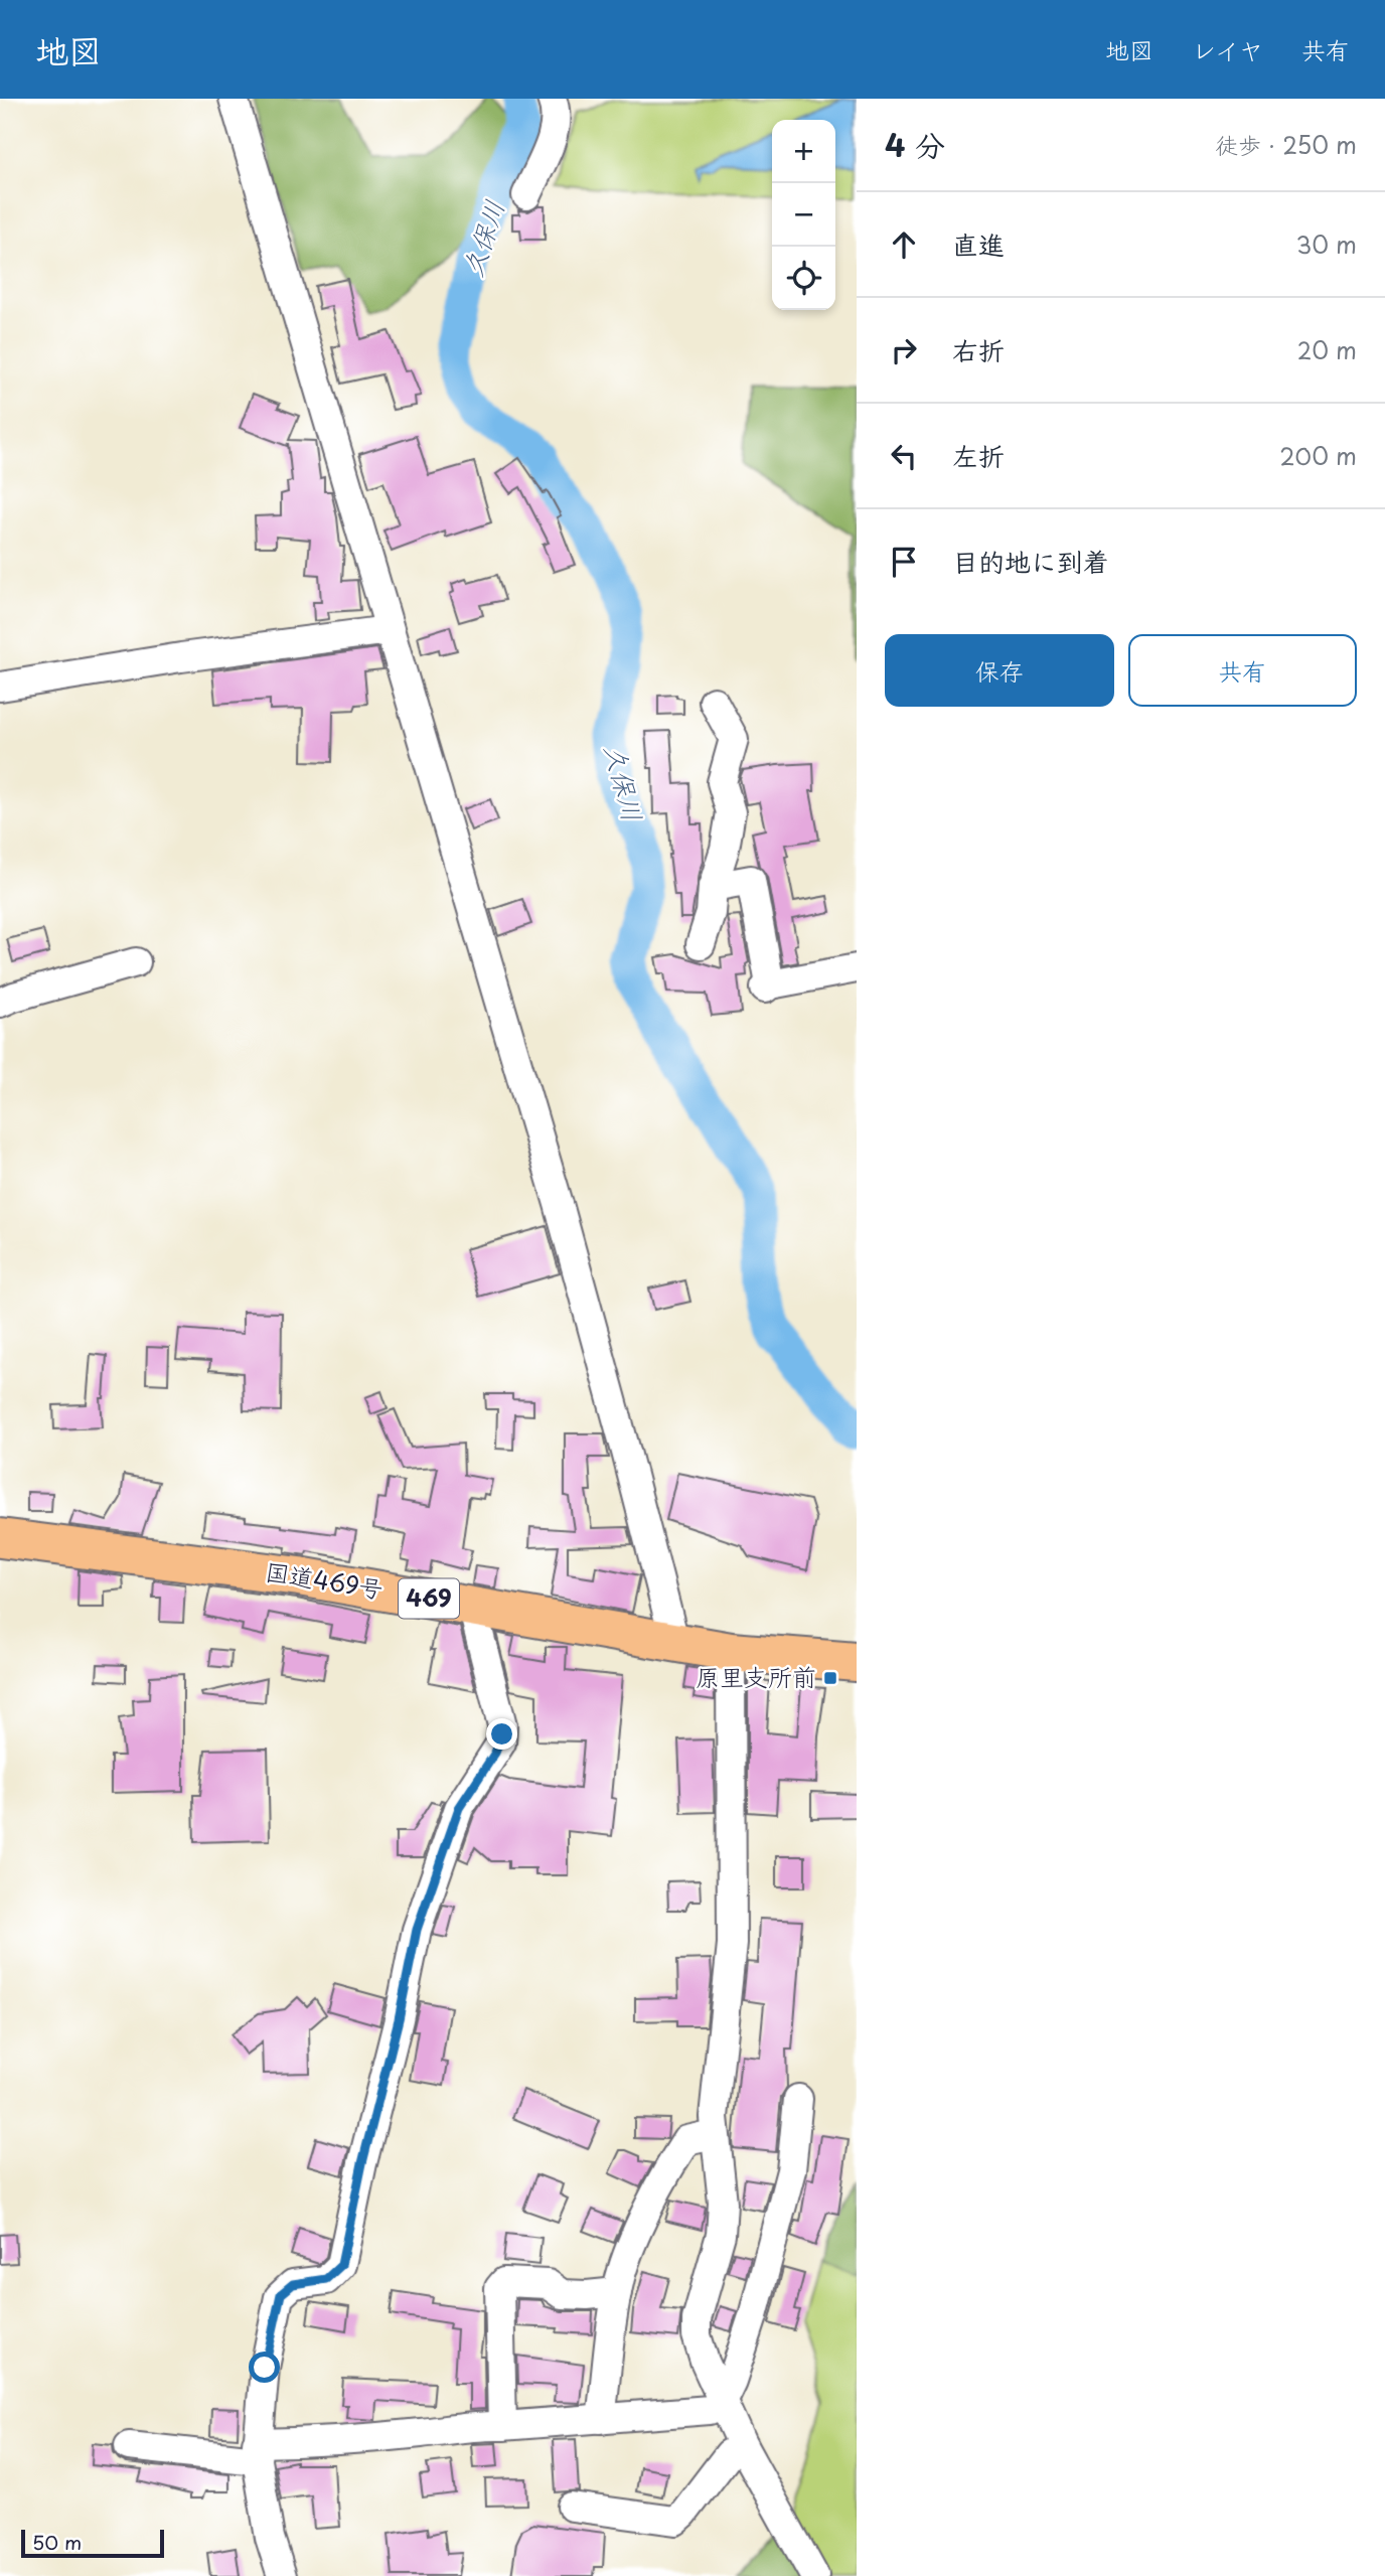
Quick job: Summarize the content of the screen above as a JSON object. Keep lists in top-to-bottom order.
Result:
{
  "streets": {
    "highway": ["国道469号", "469"]
  },
  "water": ["久保川"],
  "places": {
    "transit": ["原里支所前"]
  },
  "scale_bar": "50 m",
  "page": {
    "header": "地図",
    "nav": ["地図", "レイヤ", "共有"],
    "heading": ["4 分", "徒歩 · 250 m"],
    "map_buttons": ["+", "−"],
    "list": [
      ["直進", "30 m"],
      ["右折", "20 m"],
      ["左折", "200 m"],
      "目的地に到着"
    ],
    "buttons": ["保存", "共有"],
    "scale": "50 m"
  }
}
